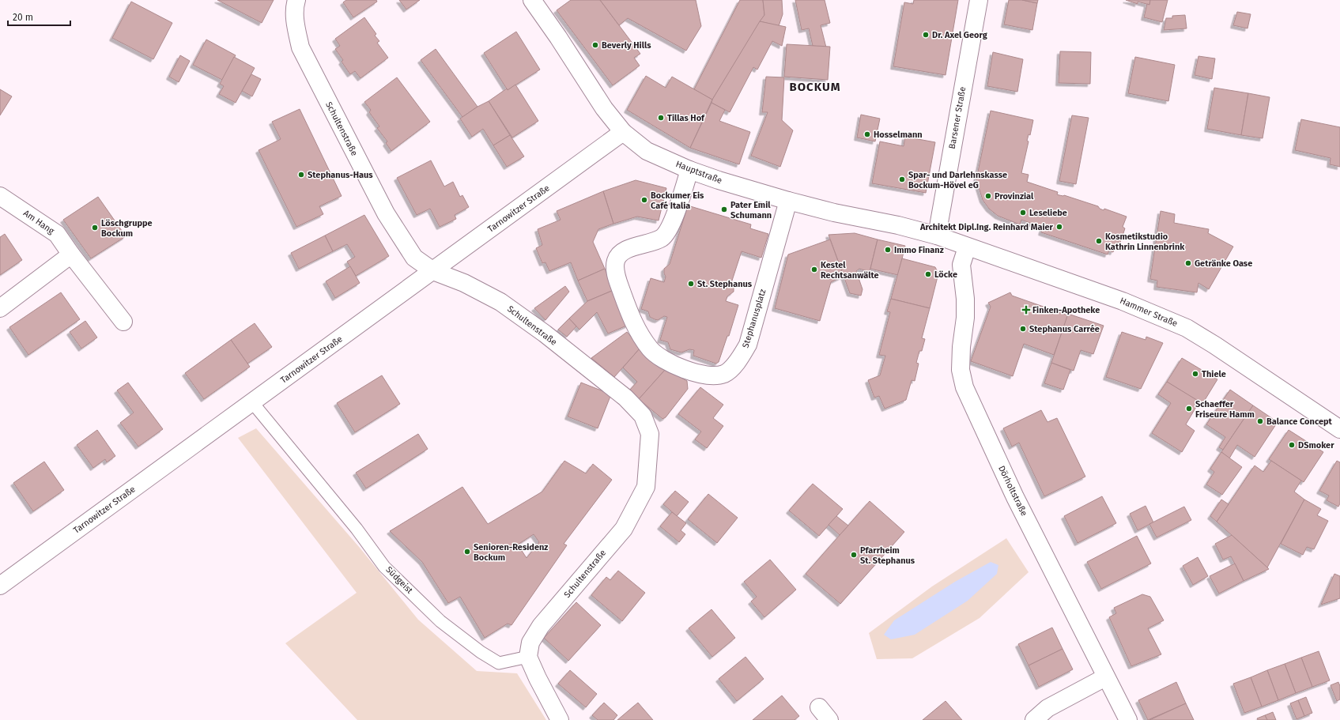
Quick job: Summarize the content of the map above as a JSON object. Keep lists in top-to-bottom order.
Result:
{
  "streets": {
    "street": [
      "Barsener Straße",
      "Schultenstraße",
      "Hauptstraße",
      "Tarnowitzer Straße",
      "Am Hang",
      "Hammer Straße",
      "Stephanusplatz",
      "Dörholtstraße"
    ],
    "lane": ["Südgeist"]
  },
  "crossings": [
    ["Barsener Straße", "Hauptstraße"],
    ["Barsener Straße", "Hammer Straße"],
    ["Schultenstraße", "Tarnowitzer Straße"],
    ["Schultenstraße", "Südgeist"],
    ["Hauptstraße", "Tarnowitzer Straße"],
    ["Hauptstraße", "Hammer Straße"],
    ["Hauptstraße", "Stephanusplatz"],
    ["Tarnowitzer Straße", "Südgeist"],
    ["Hammer Straße", "Dörholtstraße"]
  ],
  "districts": ["BOCKUM"],
  "places": {
    "other": [
      "Dr. Axel Georg",
      "Beverly Hills",
      "Tillas Hof",
      "Hosselmann",
      "Stephanus-Haus",
      "Spar- und Darlehnskasse Bockum-Hövel eG",
      "Provinzial",
      "Bockumer Eis Café Italia",
      "Pater Emil Schumann",
      "Leseliebe",
      "Architekt Dipl.Ing. Reinhard Maier",
      "Löschgruppe Bockum",
      "Kosmetikstudio Kathrin Linnenbrink",
      "Immo Finanz",
      "Getränke Oase",
      "Kestel Rechtsanwälte",
      "Löcke",
      "St. Stephanus",
      "Stephanus Carrée",
      "Thiele",
      "Schaeffer Friseure Hamm",
      "Balance Concept",
      "DSmoker",
      "Senioren-Residenz Bockum",
      "Pfarrheim St. Stephanus"
    ],
    "health": ["Finken-Apotheke"]
  },
  "scale_bar": "20 m"
}
